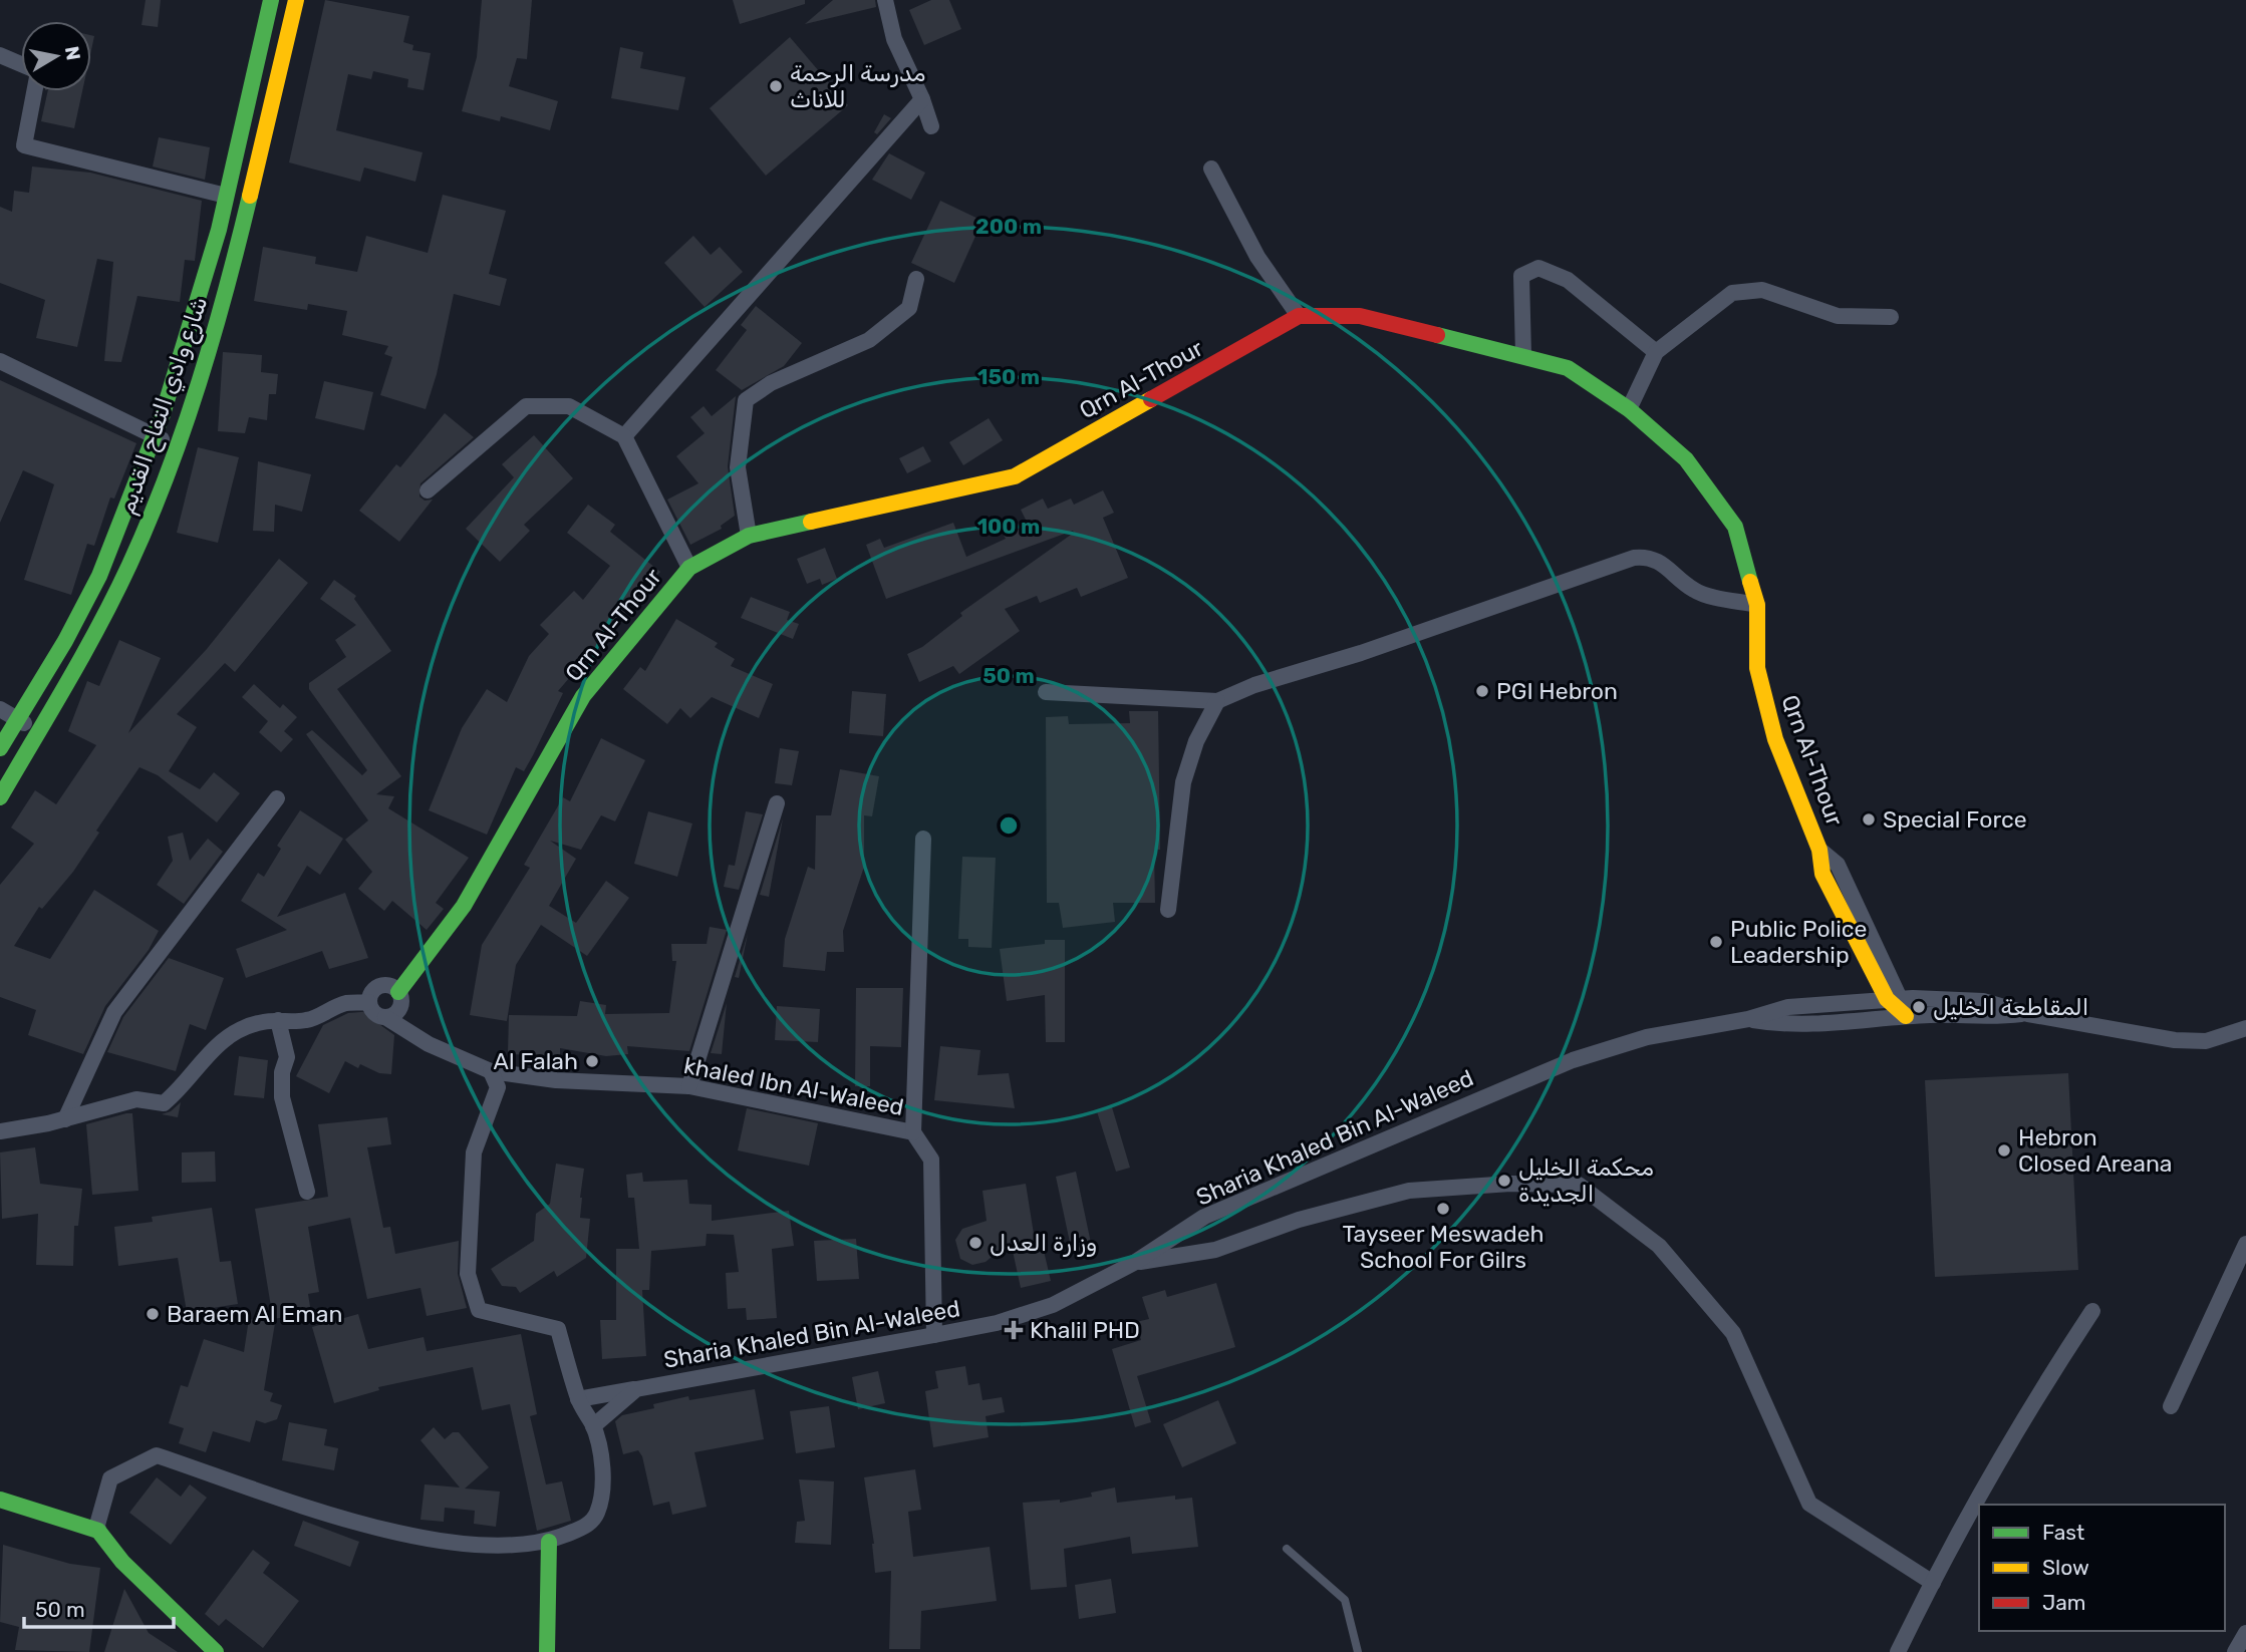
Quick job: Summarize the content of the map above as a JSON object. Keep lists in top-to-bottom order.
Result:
{
  "streets": {
    "street": [
      "Qrn Al-Thour",
      "شارع وادي التفاح القديم",
      "khaled Ibn Al-Waleed",
      "Sharia Khaled Bin Al-Waleed"
    ]
  },
  "crossings": [
    ["Qrn Al-Thour", "khaled Ibn Al-Waleed"],
    ["khaled Ibn Al-Waleed", "Sharia Khaled Bin Al-Waleed"]
  ],
  "places": {
    "other": [
      "مدرسة الرحمة للاناث",
      "PGI Hebron",
      "Special Force",
      "Public Police Leadership",
      "المقاطعة الخليل",
      "Al Falah",
      "Hebron Closed Areana",
      "محكمة الخليل الجديدة",
      "Tayseer Meswadeh School For Gilrs",
      "وزارة العدل",
      "Baraem Al Eman"
    ],
    "health": ["Khalil PHD"]
  },
  "legend": ["Fast", "Slow", "Jam"],
  "scale_bar": "50 m",
  "north": "right",
  "rings": [
    "200 m",
    "150 m",
    "100 m",
    "50 m"
  ]
}
